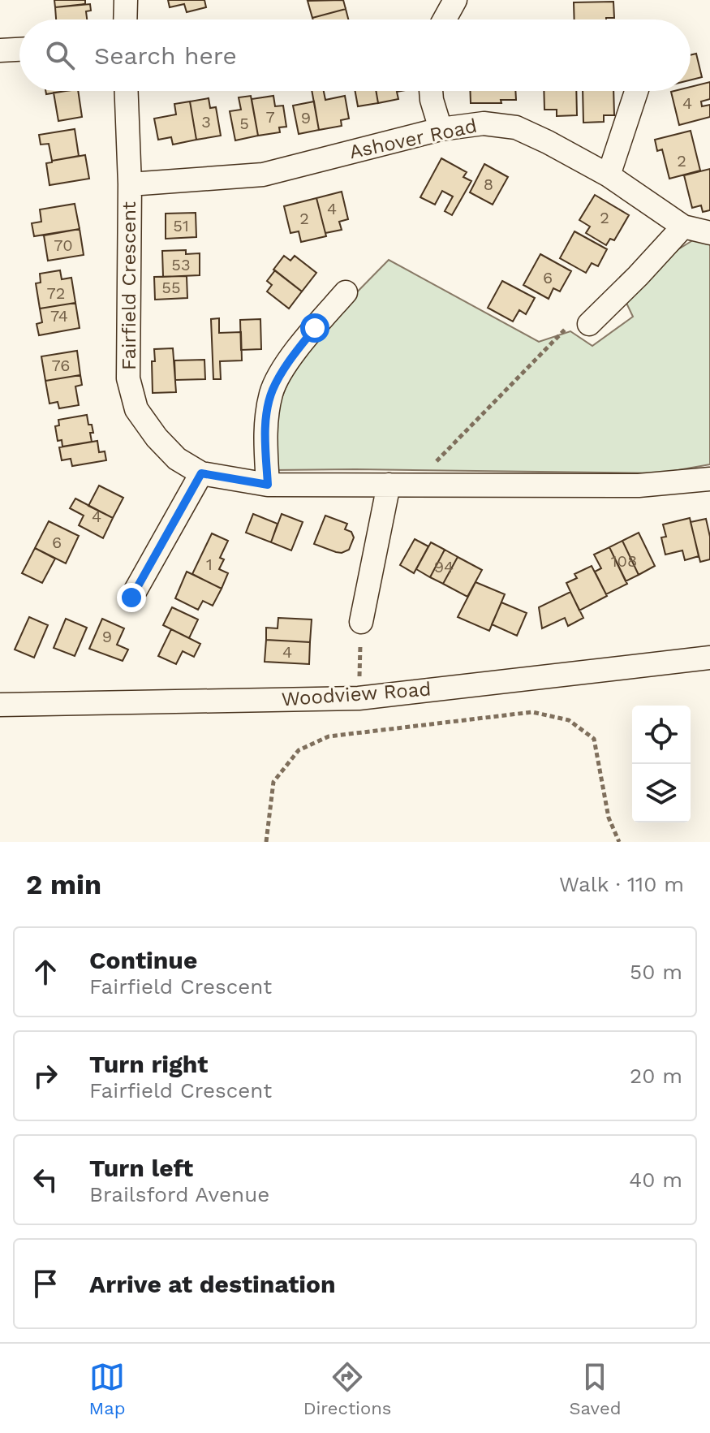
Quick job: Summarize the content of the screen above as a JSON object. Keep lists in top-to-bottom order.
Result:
{
  "streets": {
    "street": ["Ashover Road", "Fairfield Crescent", "Woodview Road"]
  },
  "crossings": [
    ["Ashover Road", "Fairfield Crescent"]
  ],
  "house_numbers": [
    "4",
    "7",
    "9",
    "3",
    "5",
    "2",
    "8",
    "4",
    "2",
    "2",
    "51",
    "70",
    "53",
    "6",
    "55",
    "72",
    "74",
    "76",
    "4",
    "6",
    "108",
    "1",
    "94",
    "9",
    "4"
  ],
  "page": {
    "search": "Search here",
    "heading": ["2 min", "Walk · 110 m"],
    "list": [
      ["Continue", "Fairfield Crescent", "50 m"],
      ["Turn right", "Fairfield Crescent", "20 m"],
      ["Turn left", "Brailsford Avenue", "40 m"],
      "Arrive at destination"
    ],
    "nav": ["Map", "Directions", "Saved"]
  }
}
